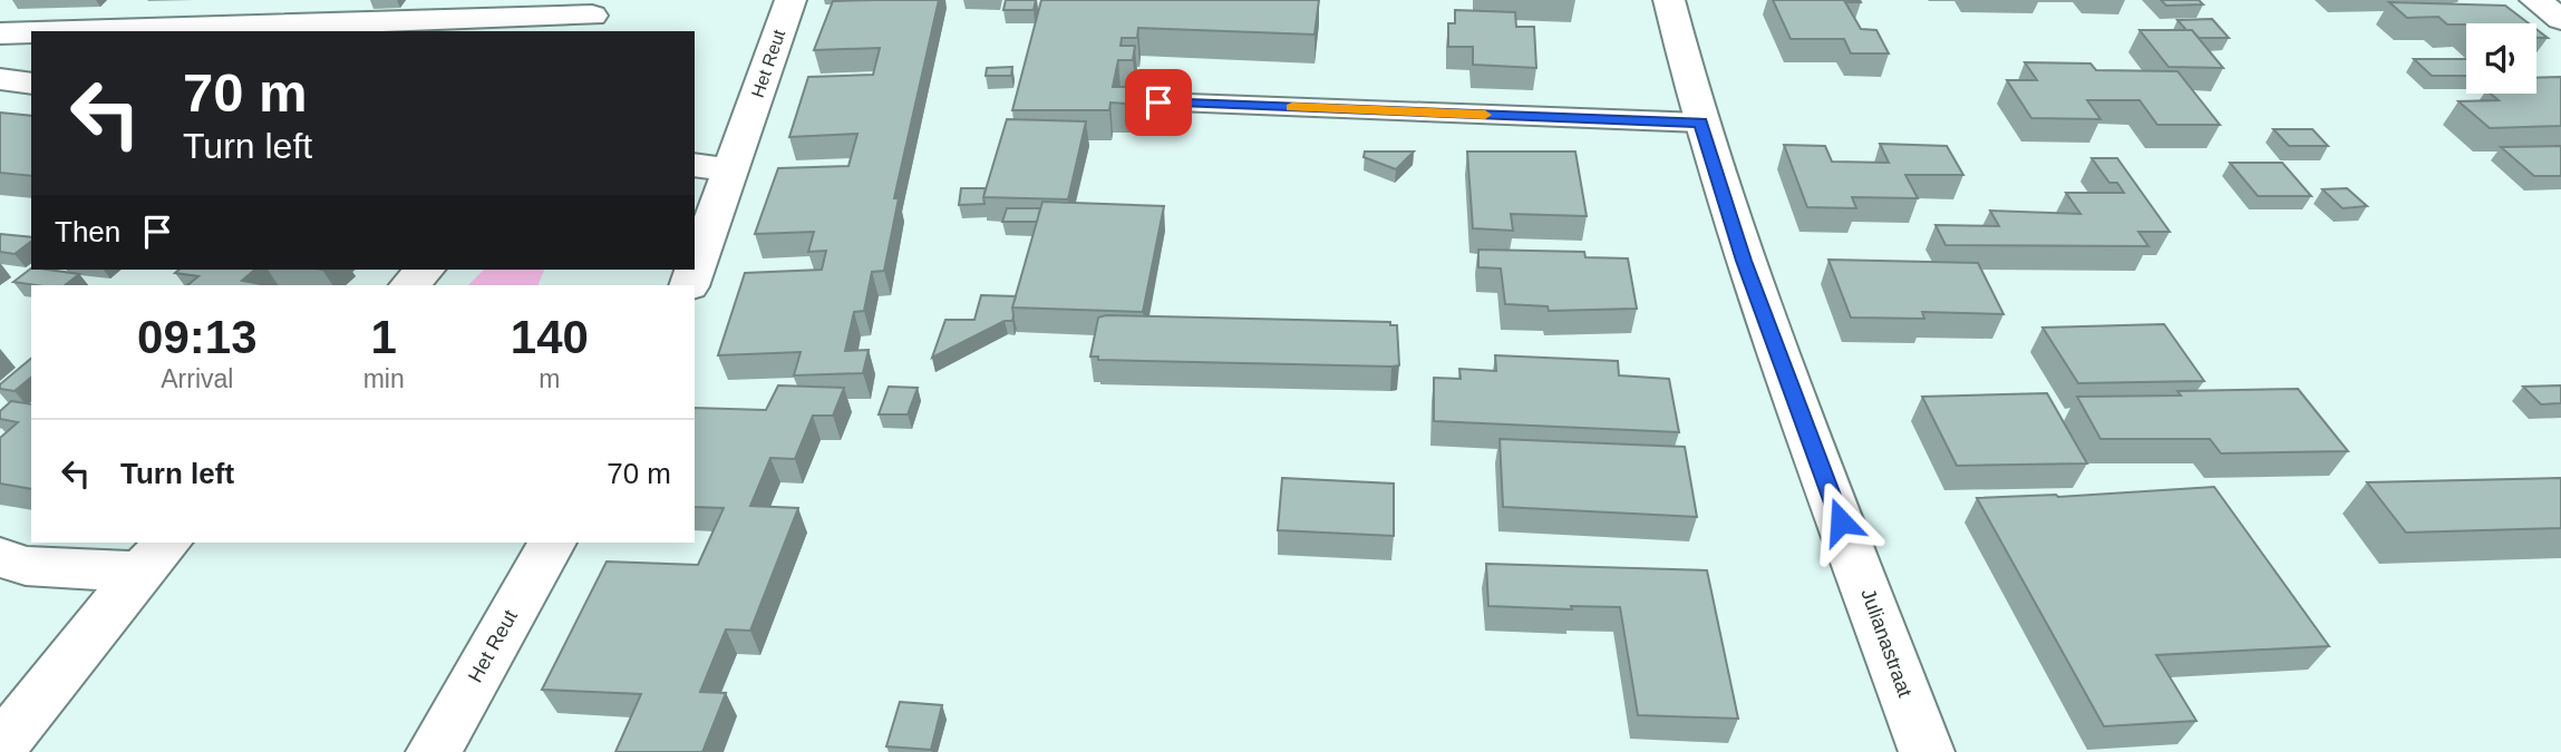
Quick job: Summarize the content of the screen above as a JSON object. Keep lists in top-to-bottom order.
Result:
{
  "streets": {
    "street": ["Het Reut", "Julianastraat"]
  },
  "page": {
    "turn": ["70 m", "Turn left"],
    "then": "Then",
    "eta": [
      "09:13",
      "Arrival",
      "1",
      "min",
      "140",
      "m"
    ],
    "list": [
      {
        "name": "Turn left",
        "value": "70 m"
      }
    ]
  }
}
